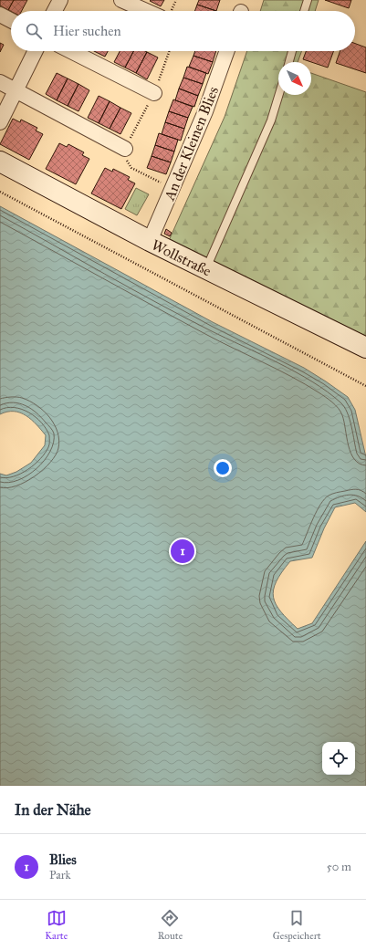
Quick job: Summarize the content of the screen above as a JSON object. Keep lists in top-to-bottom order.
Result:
{
  "streets": {
    "street": ["An der Kleinen Blies", "Wollstraße"]
  },
  "crossings": [
    ["An der Kleinen Blies", "Wollstraße"]
  ],
  "north": "bottom right",
  "page": {
    "search": "Hier suchen",
    "pins": "1",
    "heading": "In der Nähe",
    "list": [
      {
        "mark": "1",
        "name": "Blies",
        "note": "Park",
        "value": "50 m"
      }
    ],
    "nav": ["Karte", "Route", "Gespeichert"]
  }
}
